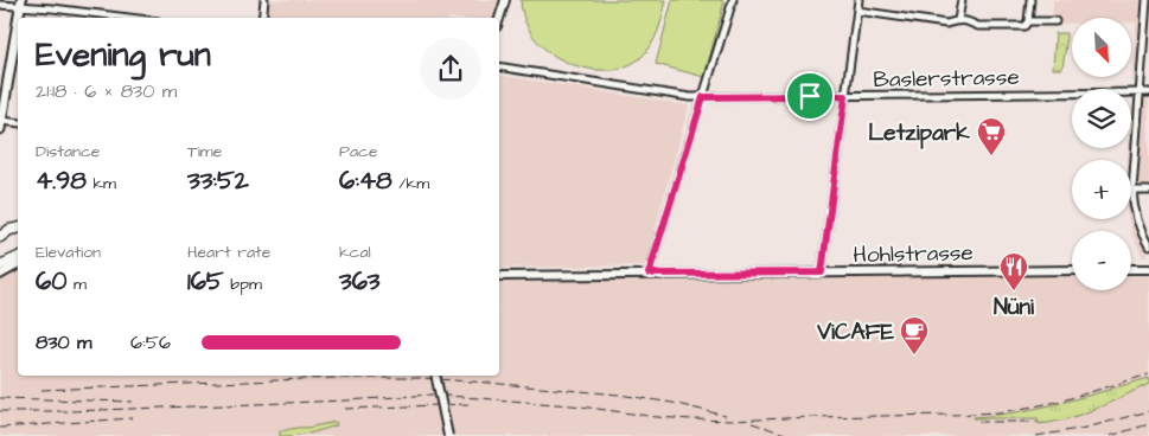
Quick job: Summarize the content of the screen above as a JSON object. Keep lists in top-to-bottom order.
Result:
{
  "streets": {
    "street": ["Baslerstrasse", "Hohlstrasse"]
  },
  "places": {
    "supermarket": ["Letzipark"],
    "restaurant": ["Nüni"],
    "cafe": ["ViCAFE"]
  },
  "north": "bottom right",
  "page": {
    "map_buttons": ["+", "−"],
    "heading": ["Evening run", "21:18 · 6 × 830 m"],
    "stats": [
      ["Distance", "4.98 km"],
      ["Time", "33:52"],
      ["Pace", "6:48 /km"],
      ["Elevation", "60 m"],
      ["Heart rate", "165 bpm"],
      ["kcal", "363"]
    ],
    "list": [
      {
        "name": "830 m",
        "note": "6:56"
      }
    ]
  }
}
